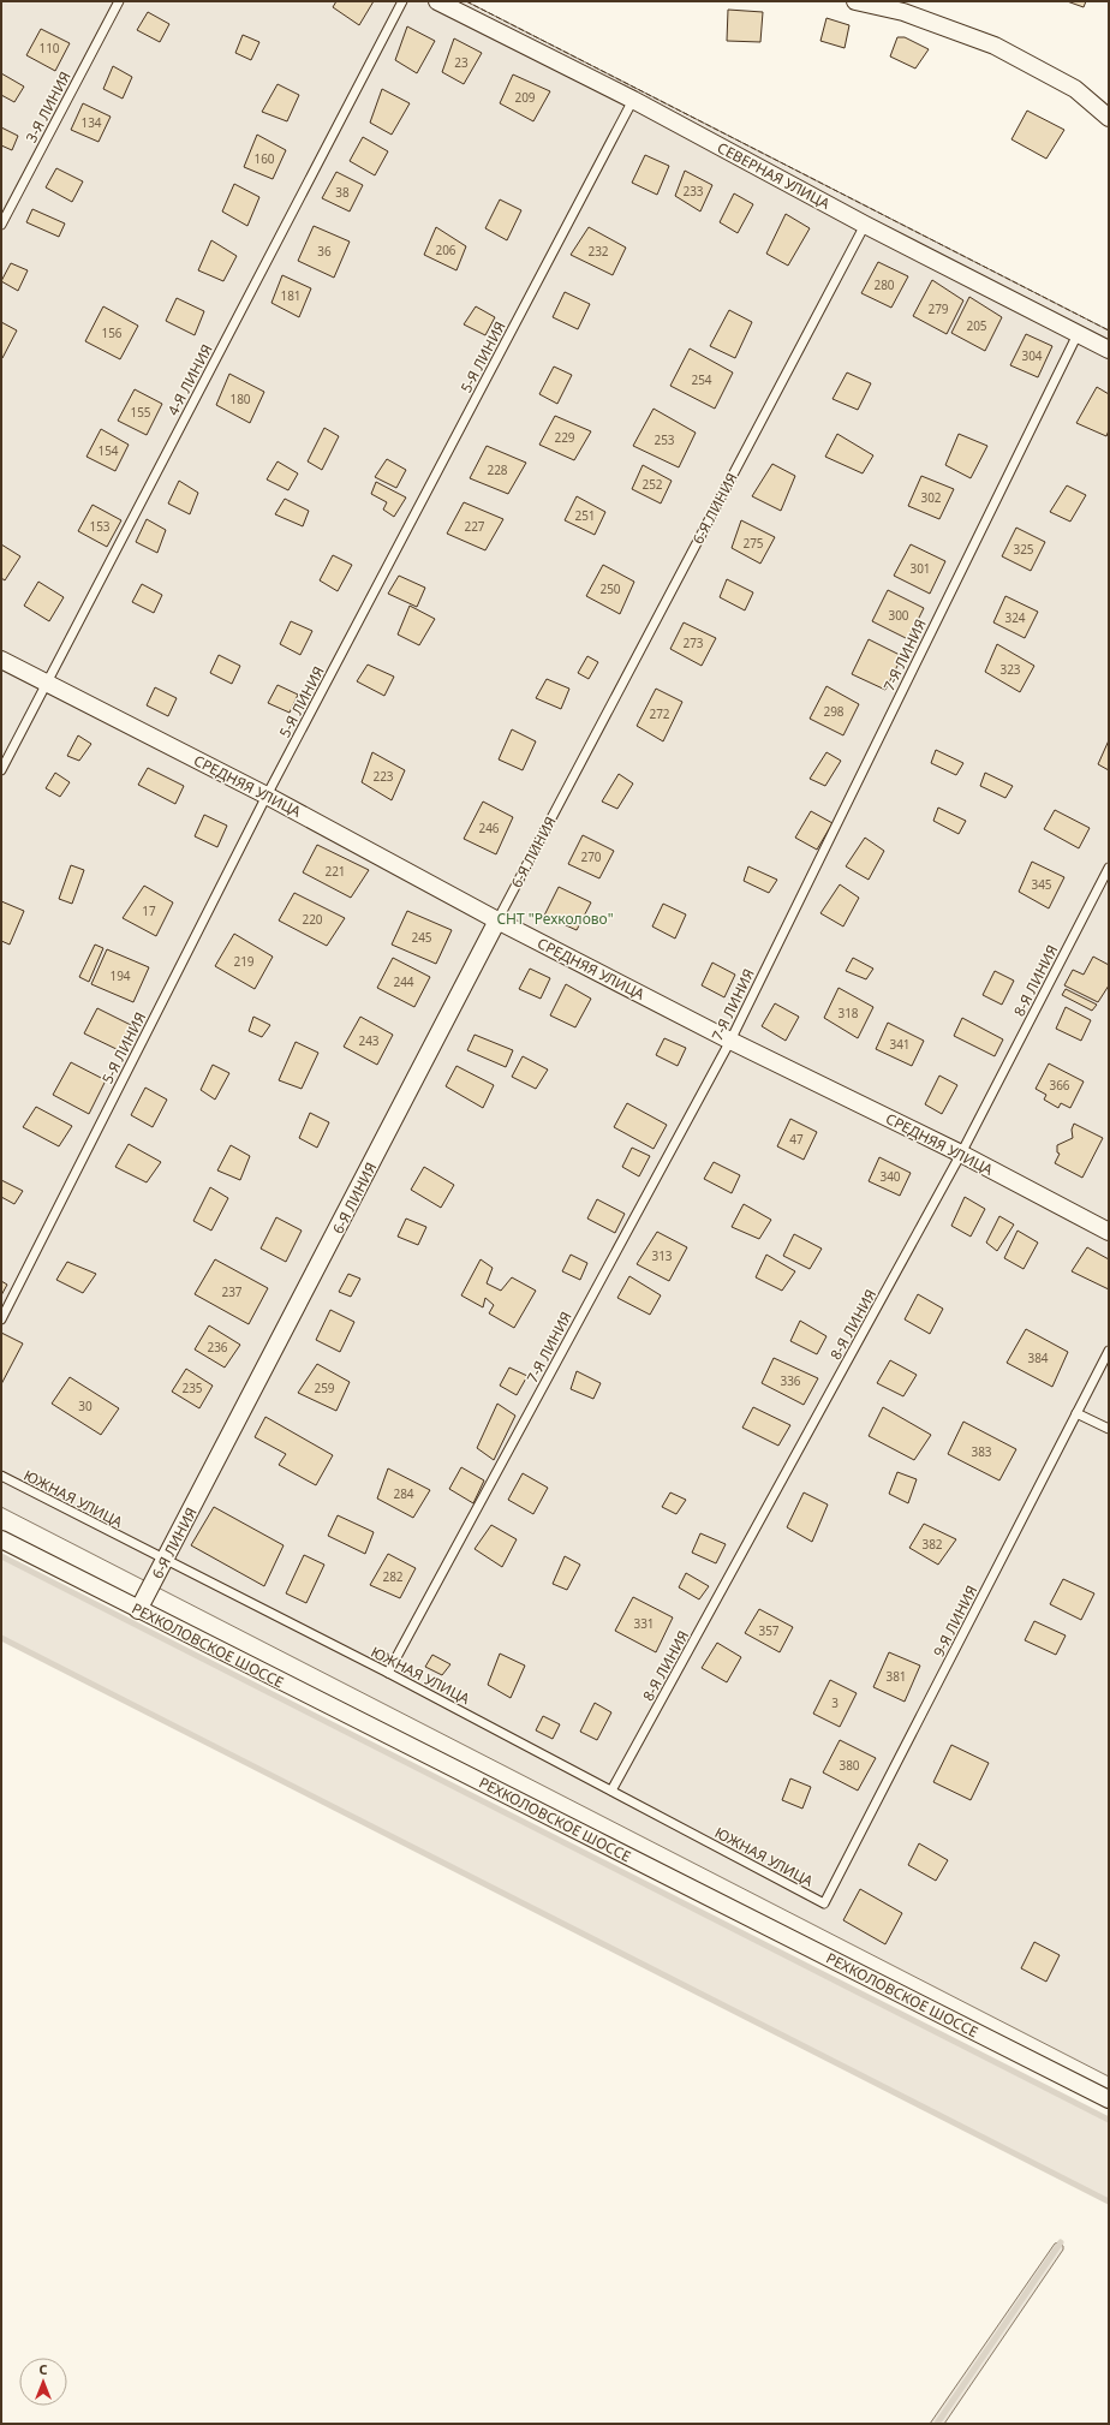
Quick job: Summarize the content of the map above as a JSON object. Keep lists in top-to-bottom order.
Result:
{
  "streets": {
    "street": [
      "СЕВЕРНАЯ УЛИЦА",
      "6-Я ЛИНИЯ",
      "СРЕДНЯЯ УЛИЦА",
      "РЕХКОЛОВСКОЕ ШОССЕ"
    ],
    "lane": [
      "3-Я ЛИНИЯ",
      "5-Я ЛИНИЯ",
      "4-Я ЛИНИЯ",
      "7-Я ЛИНИЯ",
      "8-Я ЛИНИЯ",
      "ЮЖНАЯ УЛИЦА",
      "9-Я ЛИНИЯ"
    ]
  },
  "crossings": [
    ["СЕВЕРНАЯ УЛИЦА", "5-Я ЛИНИЯ"],
    ["СЕВЕРНАЯ УЛИЦА", "6-Я ЛИНИЯ"],
    ["СЕВЕРНАЯ УЛИЦА", "7-Я ЛИНИЯ"],
    ["5-Я ЛИНИЯ", "СРЕДНЯЯ УЛИЦА"],
    ["4-Я ЛИНИЯ", "СРЕДНЯЯ УЛИЦА"],
    ["6-Я ЛИНИЯ", "СРЕДНЯЯ УЛИЦА"],
    ["6-Я ЛИНИЯ", "ЮЖНАЯ УЛИЦА"],
    ["6-Я ЛИНИЯ", "РЕХКОЛОВСКОЕ ШОССЕ"],
    ["7-Я ЛИНИЯ", "СРЕДНЯЯ УЛИЦА"],
    ["7-Я ЛИНИЯ", "ЮЖНАЯ УЛИЦА"],
    ["СРЕДНЯЯ УЛИЦА", "8-Я ЛИНИЯ"],
    ["8-Я ЛИНИЯ", "ЮЖНАЯ УЛИЦА"],
    ["ЮЖНАЯ УЛИЦА", "9-Я ЛИНИЯ"]
  ],
  "parks": ["СНТ \"Рехколово\""],
  "house_numbers": [
    "110",
    "23",
    "209",
    "134",
    "160",
    "233",
    "38",
    "206",
    "36",
    "232",
    "280",
    "181",
    "279",
    "205",
    "156",
    "304",
    "254",
    "180",
    "155",
    "229",
    "253",
    "154",
    "228",
    "252",
    "302",
    "251",
    "153",
    "227",
    "275",
    "325",
    "301",
    "250",
    "300",
    "324",
    "273",
    "323",
    "298",
    "272",
    "223",
    "246",
    "270",
    "221",
    "345",
    "17",
    "220",
    "245",
    "219",
    "194",
    "244",
    "318",
    "243",
    "341",
    "366",
    "47",
    "340",
    "313",
    "237",
    "236",
    "384",
    "336",
    "235",
    "259",
    "30",
    "383",
    "284",
    "382",
    "282",
    "331",
    "357",
    "381",
    "3",
    "380"
  ],
  "north": "top"
}
